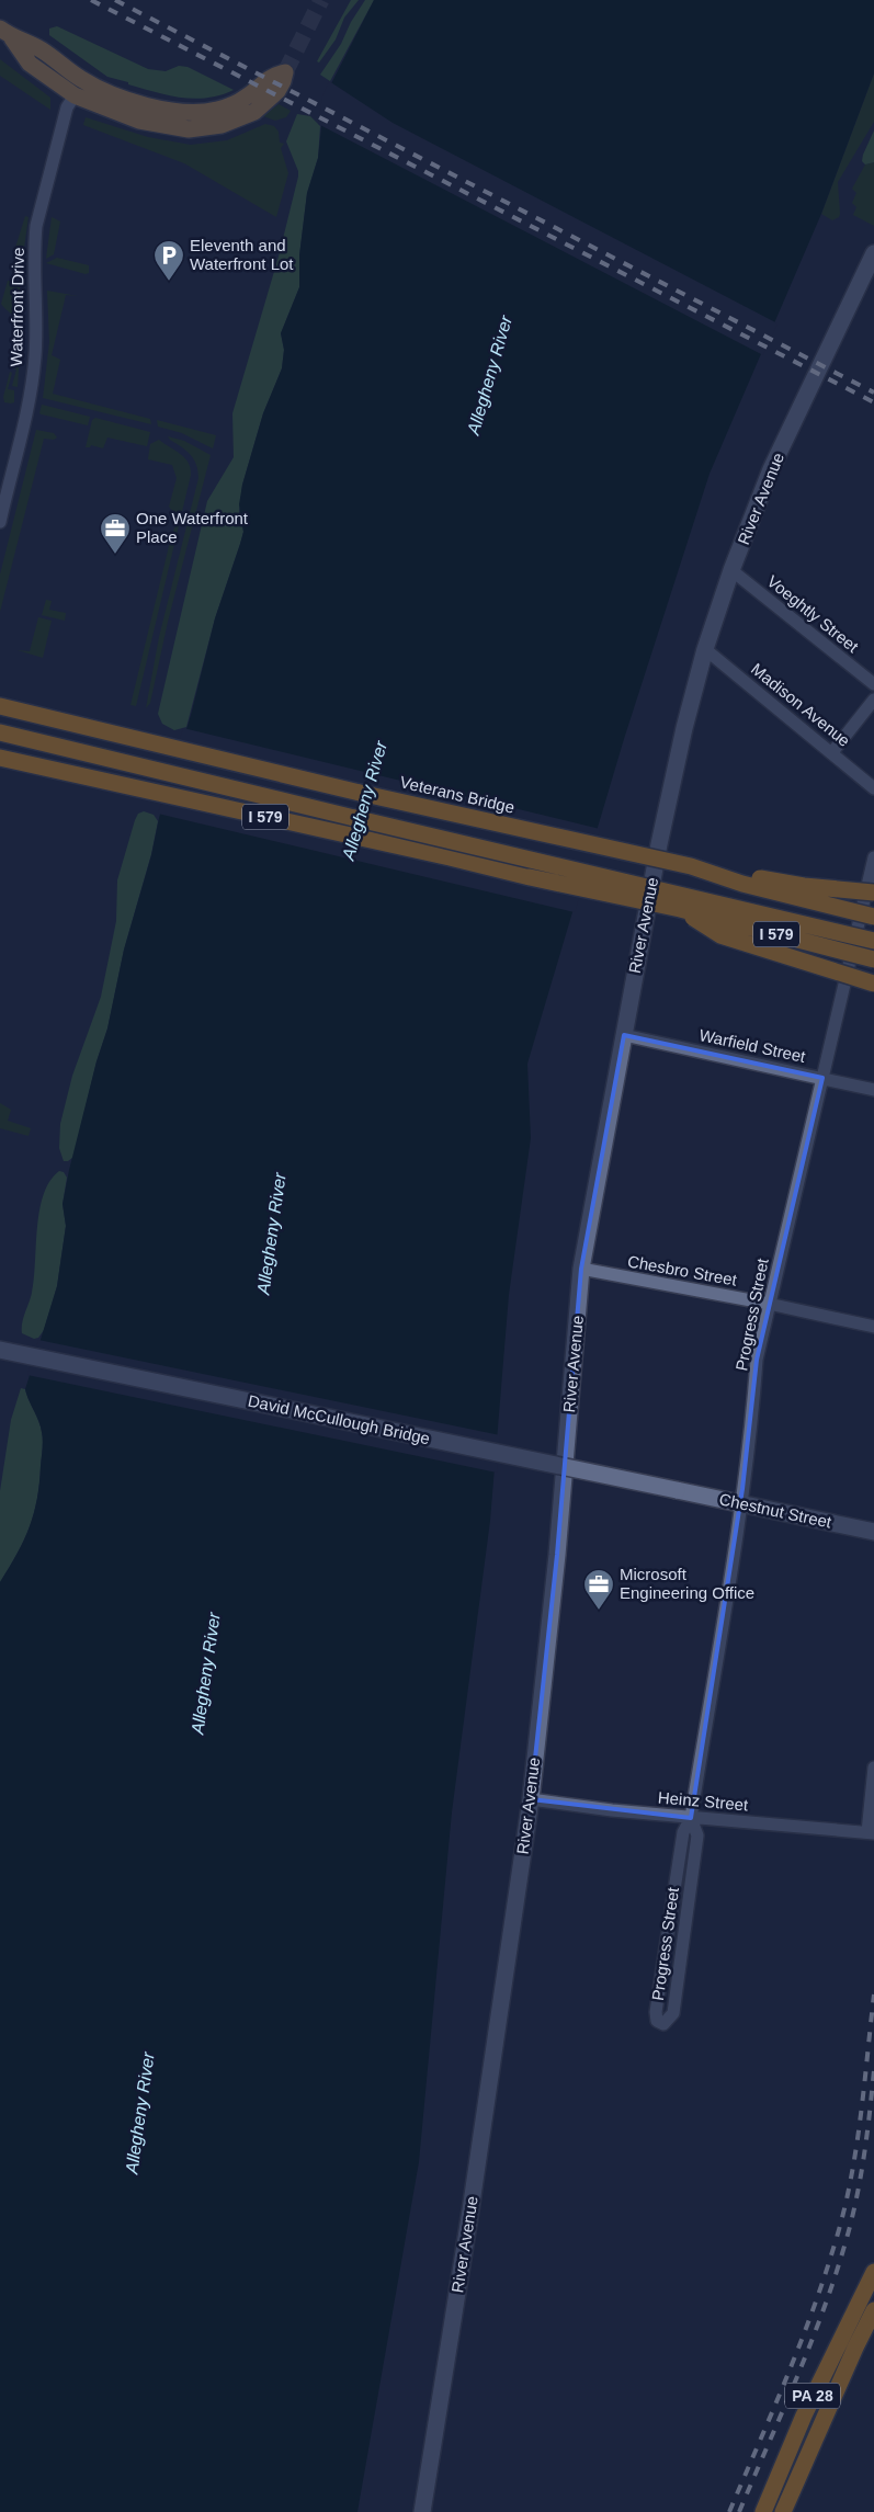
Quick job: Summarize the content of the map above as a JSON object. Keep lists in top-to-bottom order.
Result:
{
  "streets": {
    "highway": ["Veterans Bridge", "I 579", "PA 28"],
    "street": [
      "Waterfront Drive",
      "River Avenue",
      "Voeghtly Street",
      "Madison Avenue",
      "Warfield Street",
      "Chesbro Street",
      "Progress Street",
      "David McCullough Bridge",
      "Chestnut Street",
      "Heinz Street"
    ]
  },
  "crossings": [
    ["River Avenue", "Voeghtly Street"],
    ["River Avenue", "Madison Avenue"],
    ["River Avenue", "Warfield Street"],
    ["River Avenue", "Chesbro Street"],
    ["River Avenue", "Heinz Street"],
    ["Warfield Street", "Progress Street"],
    ["Chesbro Street", "Progress Street"],
    ["Progress Street", "Chestnut Street"],
    ["Progress Street", "Heinz Street"],
    ["David McCullough Bridge", "Chestnut Street"]
  ],
  "water": ["Allegheny River"],
  "places": {
    "parking": ["Eleventh and Waterfront Lot"],
    "office": ["One Waterfront Place", "Microsoft Engineering Office"]
  }
}
